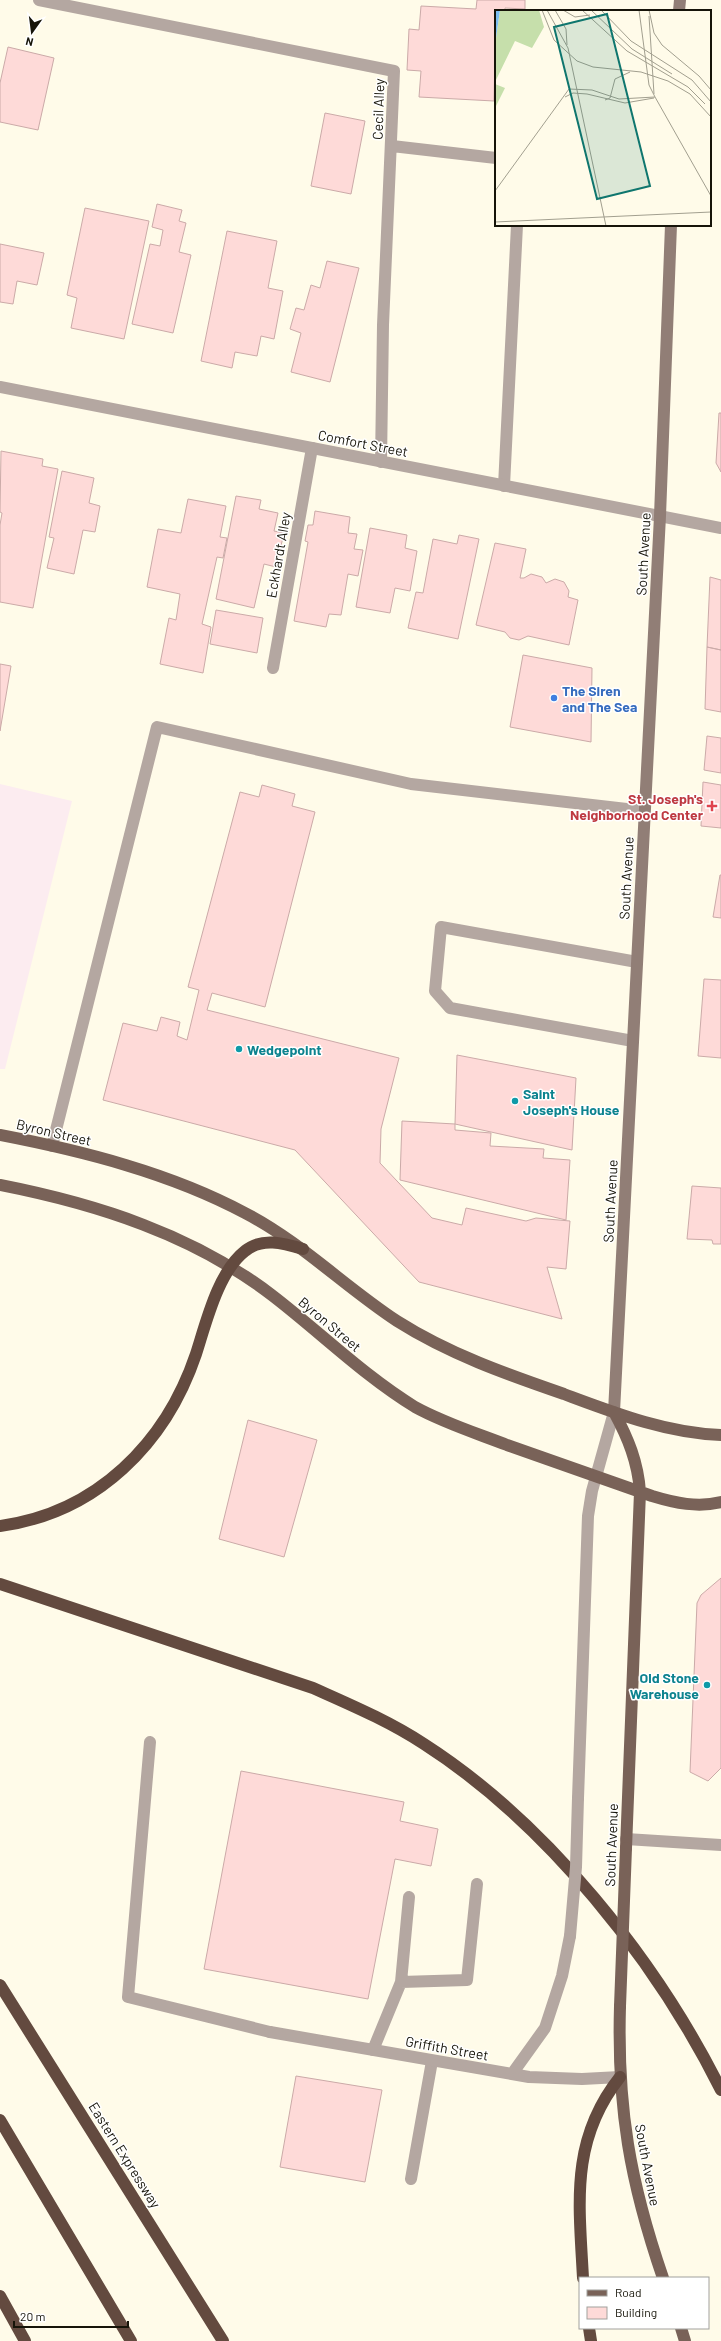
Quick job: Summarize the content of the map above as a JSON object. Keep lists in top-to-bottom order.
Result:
{
  "streets": {
    "highway": ["Eastern Expressway"],
    "main road": ["South Avenue", "Byron Street"],
    "street": [
      "Cecil Alley",
      "Comfort Street",
      "Eckhardt Alley",
      "Griffith Street"
    ]
  },
  "crossings": [
    ["Cecil Alley", "Comfort Street"],
    ["Comfort Street", "South Avenue"],
    ["Comfort Street", "Eckhardt Alley"],
    ["South Avenue", "Byron Street"],
    ["South Avenue", "Griffith Street"]
  ],
  "places": {
    "other": [
      "The Siren and The Sea",
      "Wedgepoint",
      "Saint Joseph's House",
      "Old Stone Warehouse"
    ],
    "health": ["St. Joseph's Neighborhood Center"]
  },
  "legend": ["Road", "Building"],
  "scale_bar": "20 m",
  "north": "bottom"
}
